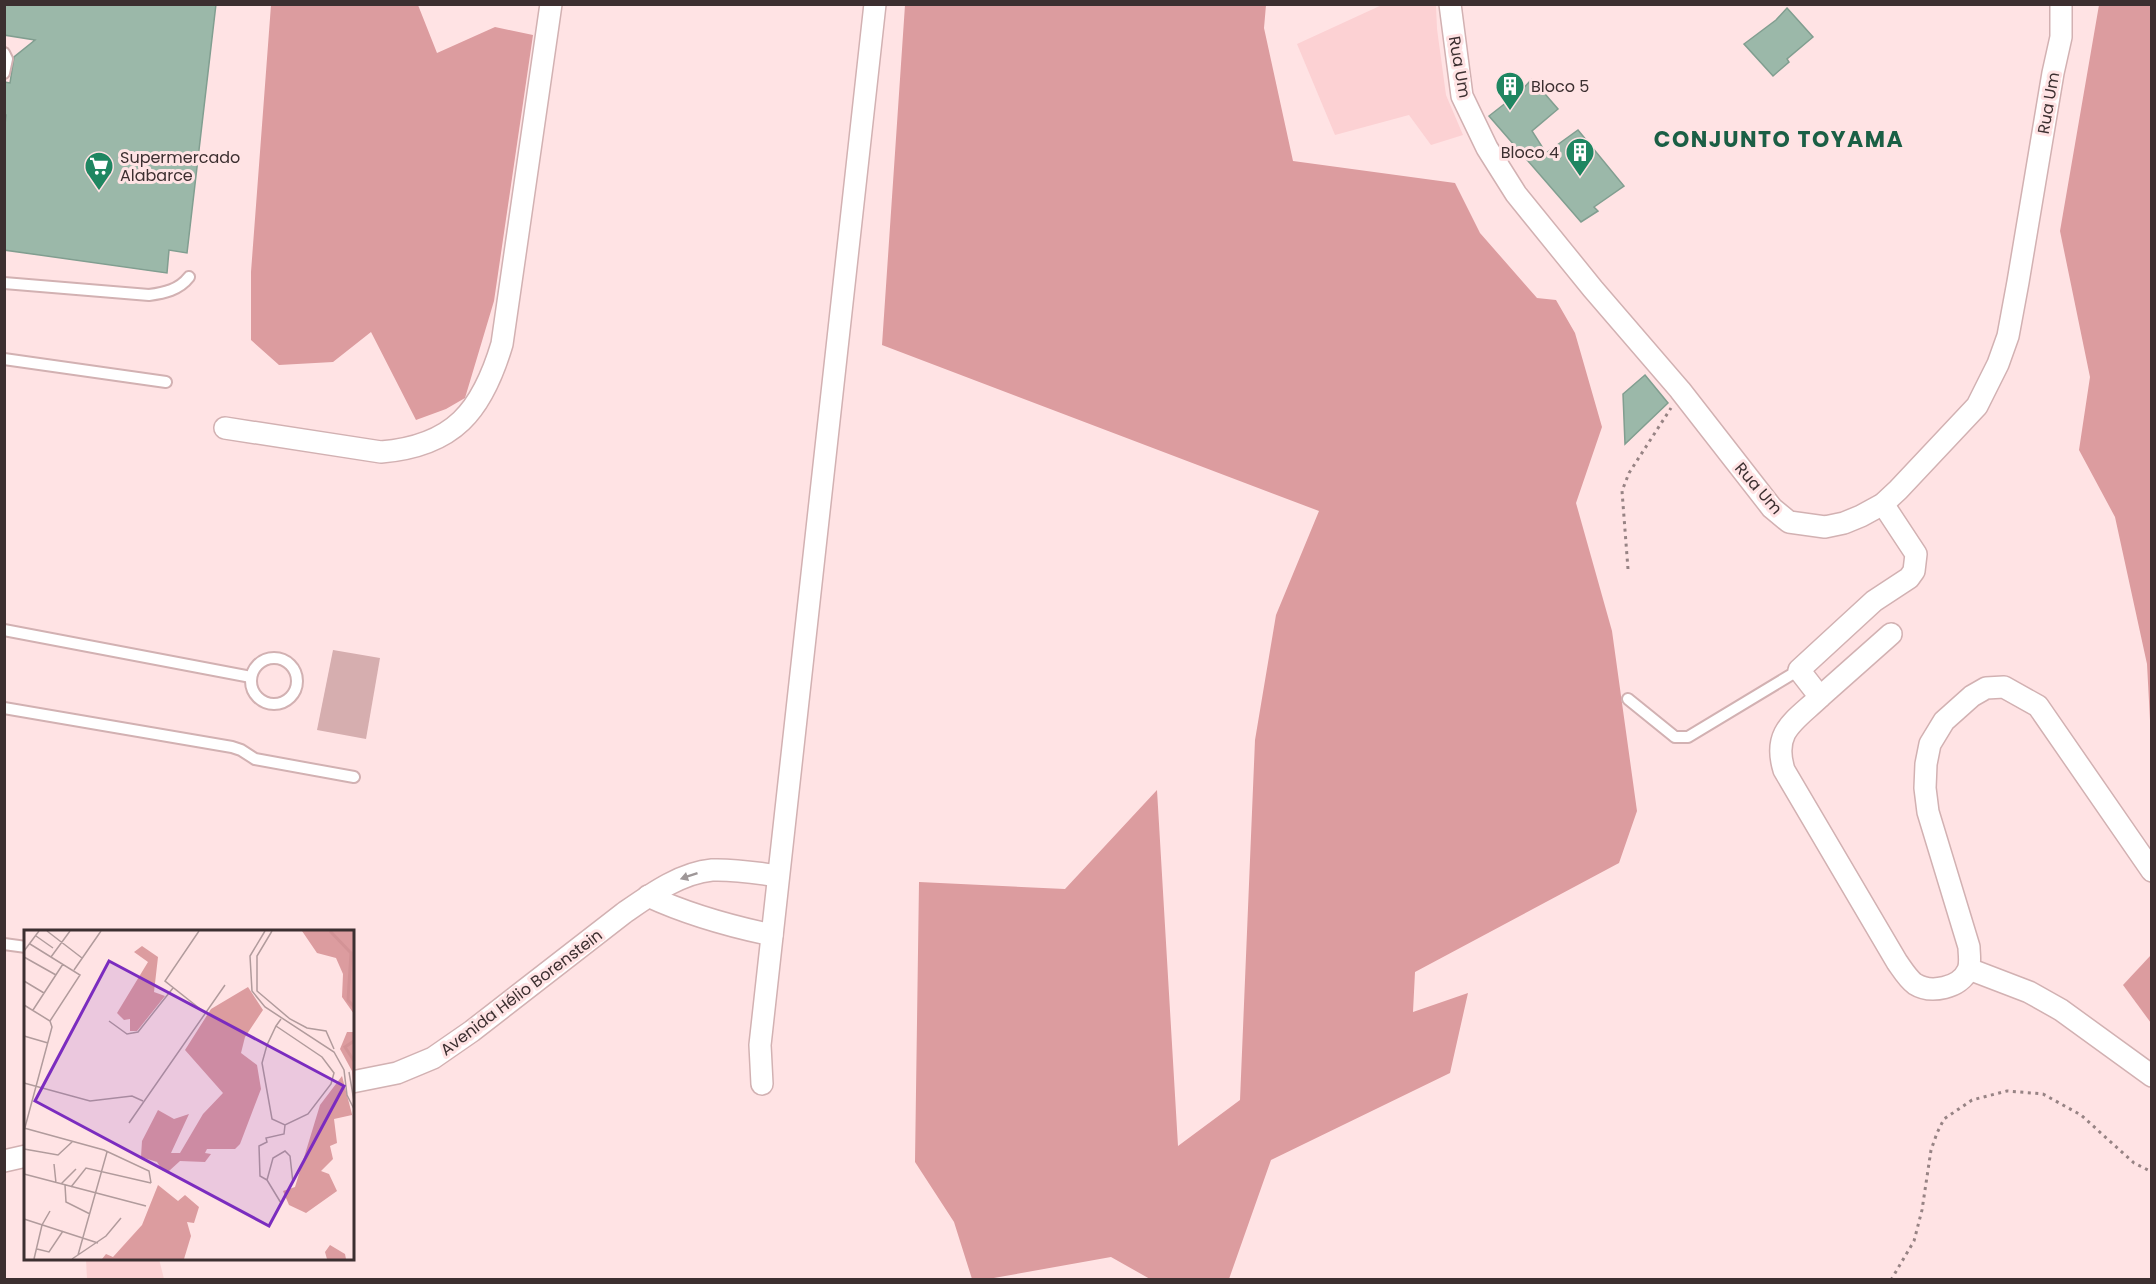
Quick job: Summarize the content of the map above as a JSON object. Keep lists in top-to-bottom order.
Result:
{
  "streets": {
    "street": ["Rua Um", "Avenida Hélio Borenstein"]
  },
  "districts": ["CONJUNTO TOYAMA"],
  "places": {
    "building": ["Bloco 5", "Bloco 4"],
    "supermarket": ["Supermercado Alabarce"]
  }
}
